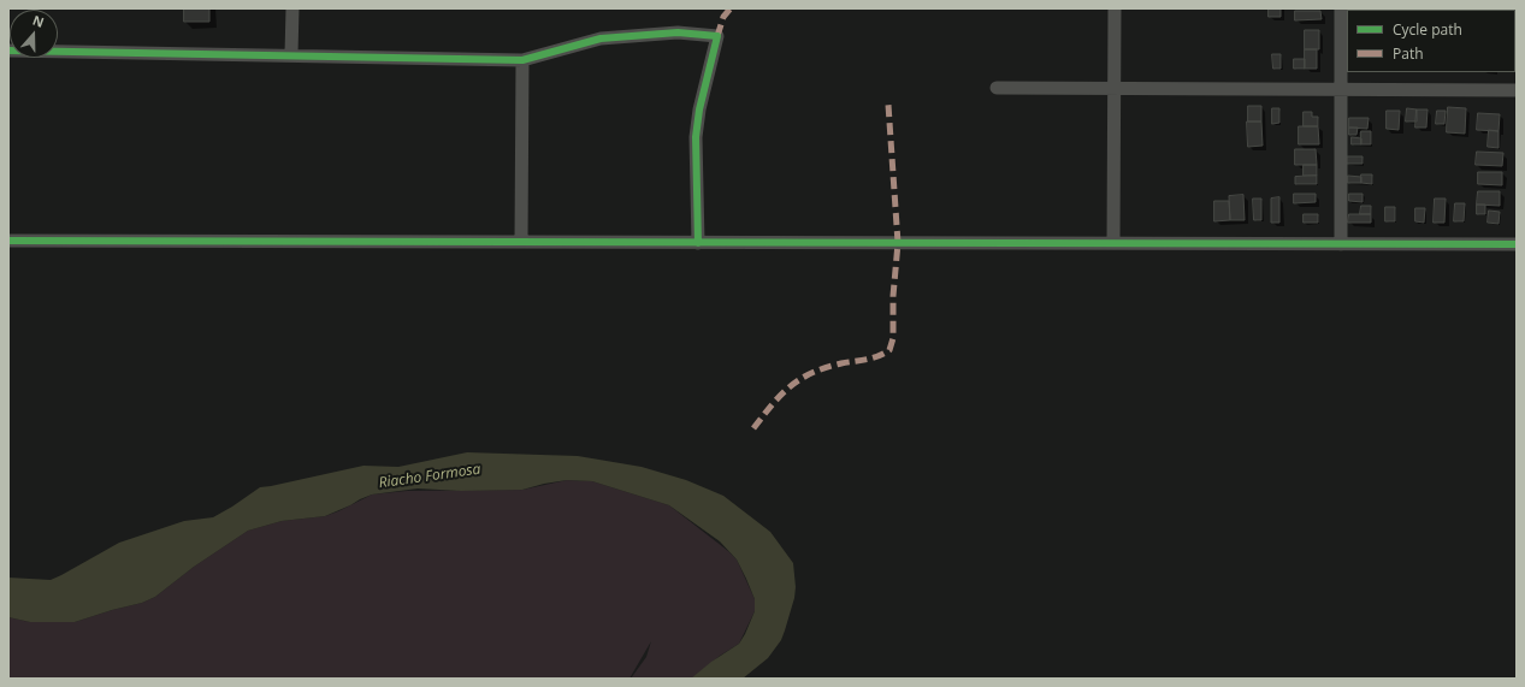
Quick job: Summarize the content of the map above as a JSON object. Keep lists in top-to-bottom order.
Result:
{
  "water": ["Riacho Formosa"],
  "legend": ["Cycle path", "Path"],
  "north": "top"
}
